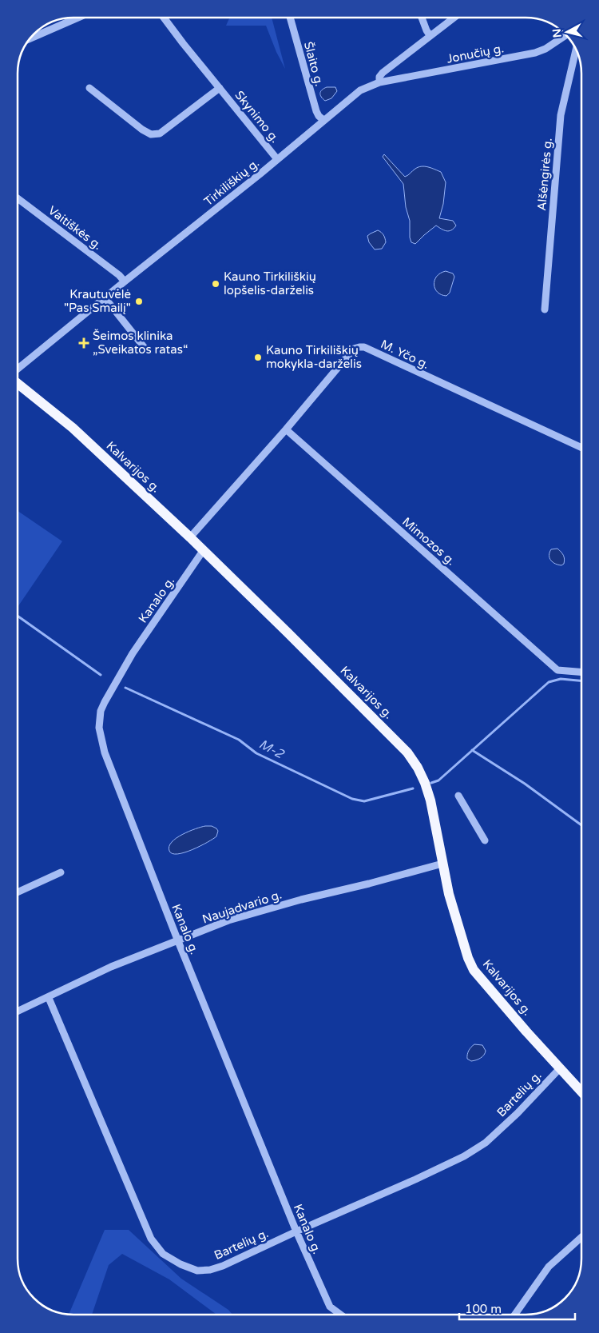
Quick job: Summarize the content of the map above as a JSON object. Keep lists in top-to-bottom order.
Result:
{
  "streets": {
    "main road": ["Kalvarijos g."],
    "street": [
      "Jonučių g.",
      "Šlaito g.",
      "Skynimo g.",
      "Alšėngirės g.",
      "Tirkiliškių g.",
      "Vaitiškės g.",
      "M. Yčo g.",
      "Mimozos g.",
      "Kanalo g.",
      "Naujadvario g.",
      "Bartelių g."
    ]
  },
  "crossings": [
    ["Jonučių g.", "Tirkiliškių g."],
    ["Šlaito g.", "Tirkiliškių g."],
    ["Skynimo g.", "Tirkiliškių g."],
    ["Tirkiliškių g.", "Vaitiškės g."],
    ["M. Yčo g.", "Kalvarijos g."],
    ["M. Yčo g.", "Mimozos g."],
    ["Kalvarijos g.", "Kanalo g."],
    ["Kalvarijos g.", "Naujadvario g."],
    ["Kalvarijos g.", "Bartelių g."],
    ["Kanalo g.", "Naujadvario g."],
    ["Kanalo g.", "Bartelių g."],
    ["Naujadvario g.", "Bartelių g."]
  ],
  "water": ["M-2"],
  "places": {
    "other": ["Kauno Tirkiliškių lopšelis-darželis", "Krautuvėlė \"Pas Smailį\"", "Kauno Tirkiliškių mokykla-darželis"],
    "health": ["Šeimos klinika „Sveikatos ratas“"]
  },
  "scale_bar": "100 m",
  "north": "left"
}
